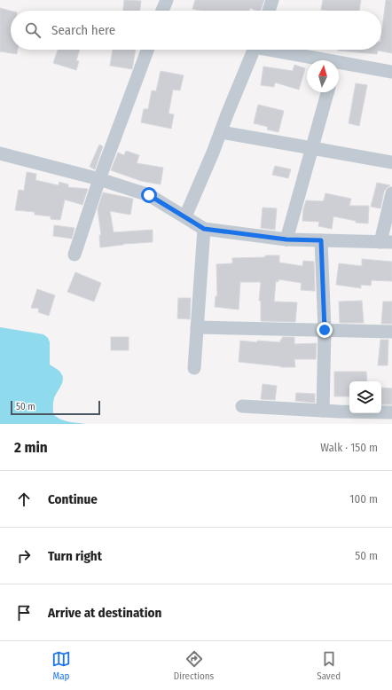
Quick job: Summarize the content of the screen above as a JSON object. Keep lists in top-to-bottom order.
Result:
{
  "scale_bar": "50 m",
  "north": "top",
  "page": {
    "search": "Search here",
    "scale": "50 m",
    "heading": ["2 min", "Walk · 150 m"],
    "list": [
      ["Continue", "100 m"],
      ["Turn right", "50 m"],
      "Arrive at destination"
    ],
    "nav": ["Map", "Directions", "Saved"]
  }
}
